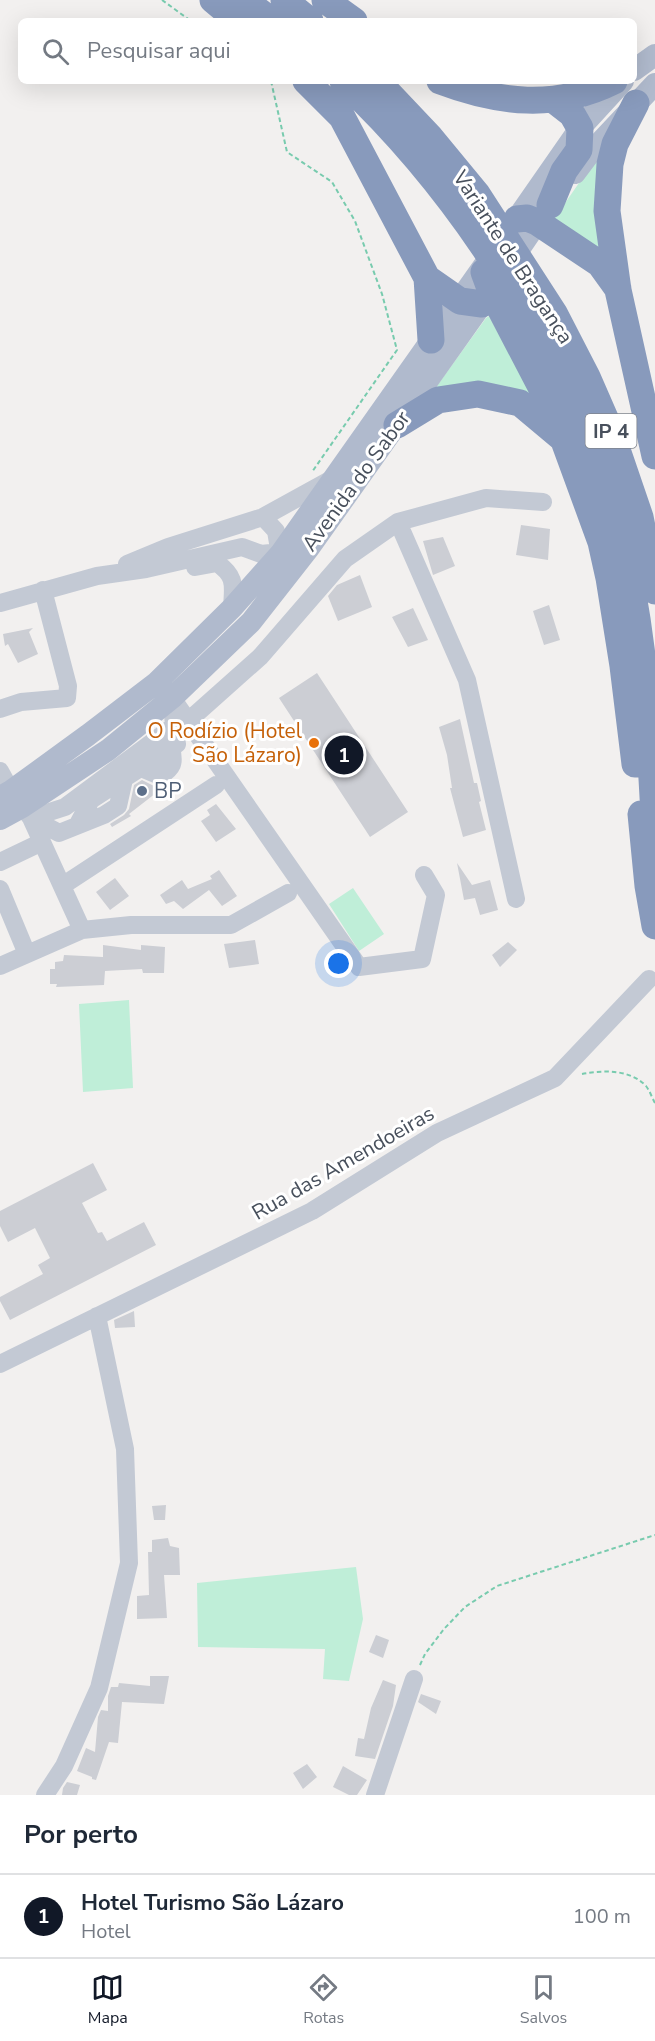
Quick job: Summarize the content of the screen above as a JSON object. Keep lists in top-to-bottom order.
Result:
{
  "streets": {
    "highway": ["Variante de Bragança", "IP 4"],
    "main road": ["Avenida do Sabor"],
    "street": ["Rua das Amendoeiras"]
  },
  "places": ["O Rodízio (Hotel São Lázaro)", "BP"],
  "page": {
    "search": "Pesquisar aqui",
    "pins": "1",
    "heading": "Por perto",
    "list": [
      {
        "mark": "1",
        "name": "Hotel Turismo São Lázaro",
        "note": "Hotel",
        "value": "100 m"
      }
    ],
    "nav": ["Mapa", "Rotas", "Salvos"]
  }
}
